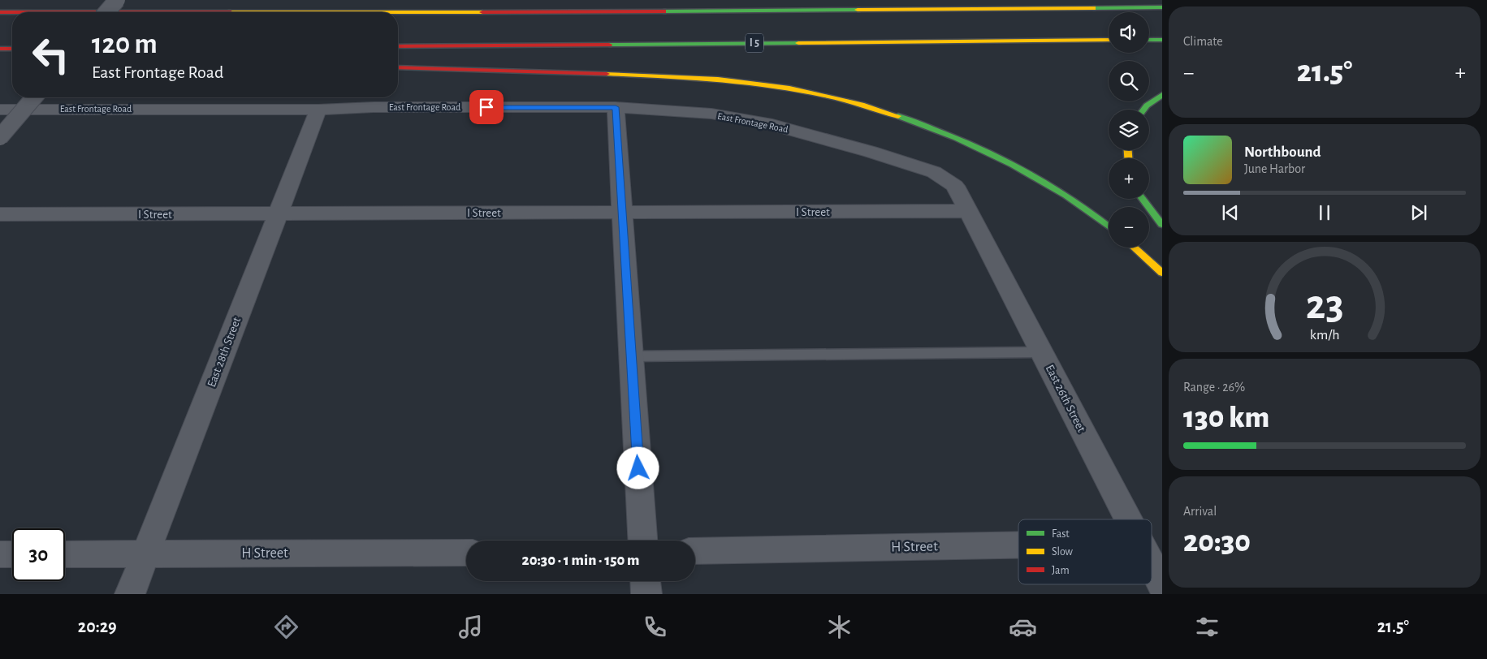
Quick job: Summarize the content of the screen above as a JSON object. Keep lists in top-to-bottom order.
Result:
{
  "streets": {
    "highway": ["I 5"],
    "street": [
      "East Frontage Road",
      "I Street",
      "East 28th Street",
      "East 26th Street",
      "H Street"
    ]
  },
  "crossings": [
    ["East Frontage Road", "I Street"],
    ["East Frontage Road", "East 28th Street"],
    ["East Frontage Road", "East 26th Street"],
    ["I Street", "East 28th Street"],
    ["I Street", "East 26th Street"],
    ["East 28th Street", "H Street"]
  ],
  "legend": ["Fast", "Slow", "Jam"],
  "page": {
    "tile": [
      "Climate",
      ["Range · 26%", "130 km"],
      ["Arrival", "20:30"]
    ],
    "map_buttons": ["+", "−"],
    "turn": ["120 m", "East Frontage Road"],
    "heat": ["−", "21.5°", "+"],
    "song": ["Northbound", "June Harbor"],
    "limit": "30",
    "trip": "20:30 · 1 min · 150 m",
    "tabs": ["20:29", "21.5°"],
    "gauge": ["23", "km/h"]
  }
}
